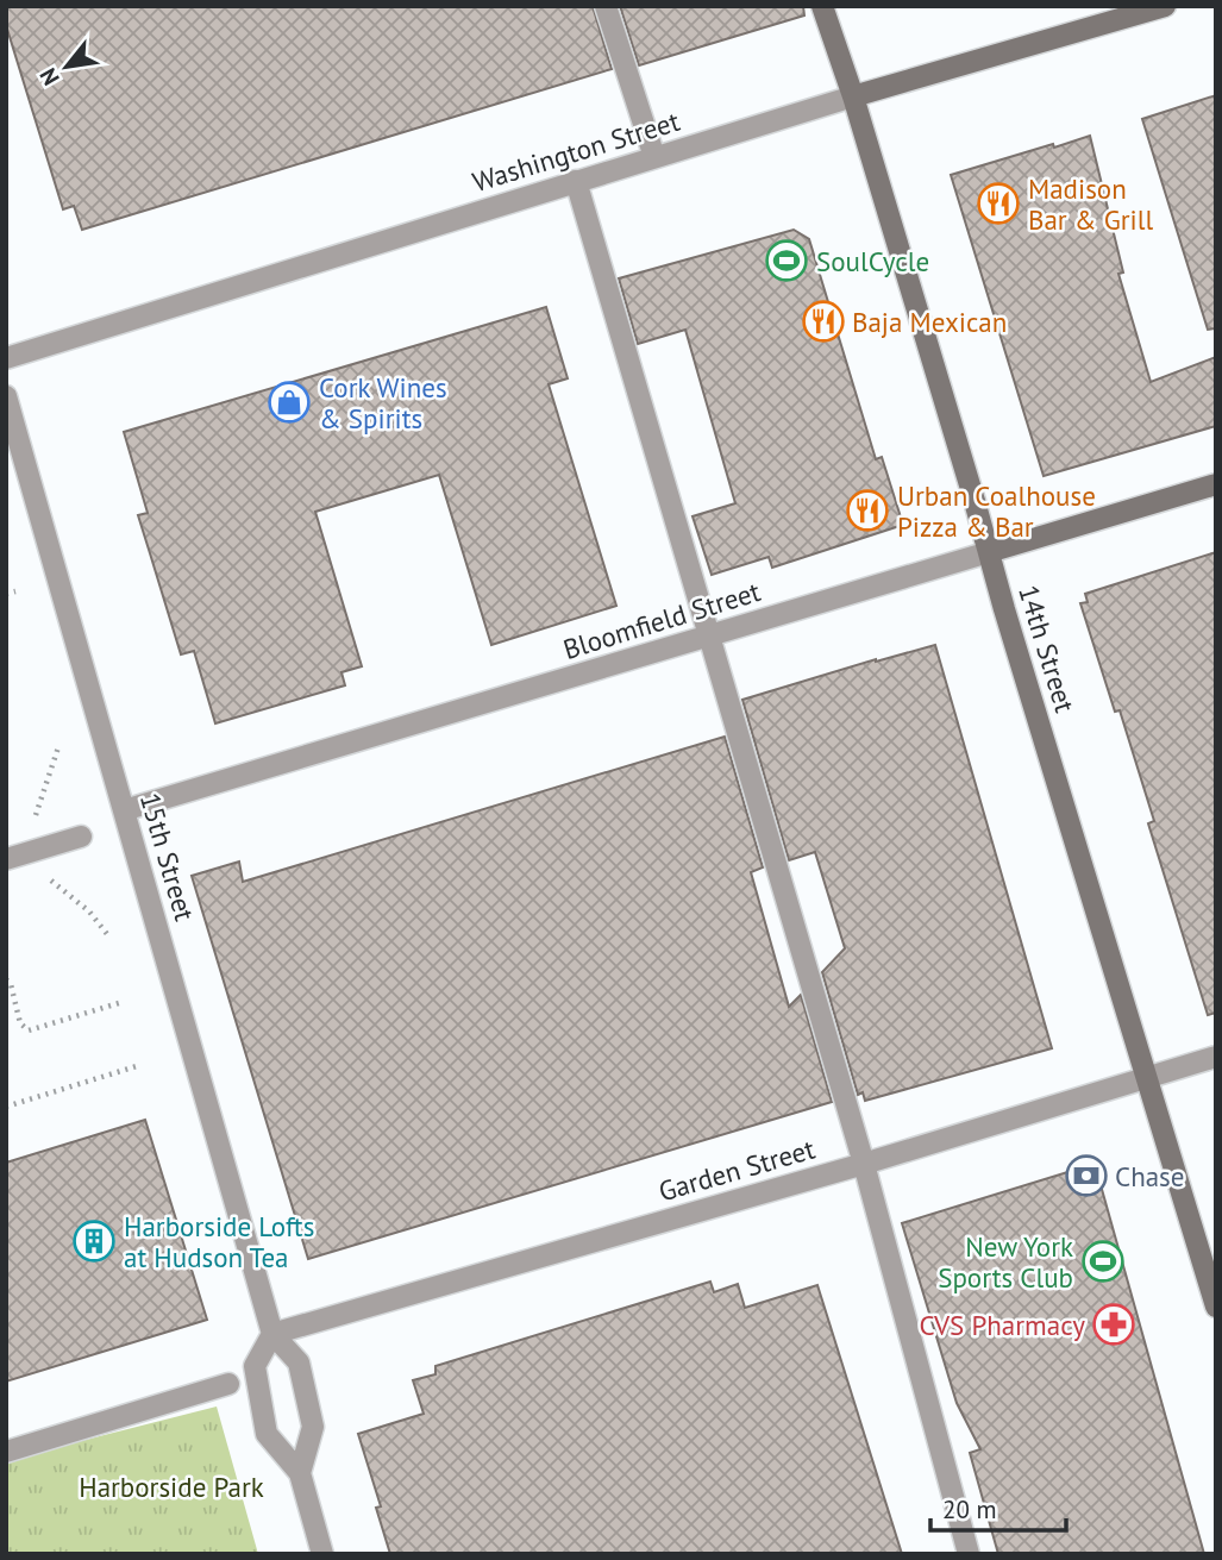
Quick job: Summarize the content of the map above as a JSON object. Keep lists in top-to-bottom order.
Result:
{
  "streets": {
    "main road": ["Washington Street", "Bloomfield Street", "14th Street"],
    "street": ["15th Street", "Garden Street"]
  },
  "crossings": [
    ["Washington Street", "14th Street"],
    ["Bloomfield Street", "14th Street"],
    ["Bloomfield Street", "15th Street"],
    ["14th Street", "Garden Street"],
    ["15th Street", "Garden Street"]
  ],
  "parks": ["Harborside Park"],
  "places": {
    "restaurant": ["Madison Bar & Grill", "Baja Mexican", "Urban Coalhouse Pizza & Bar"],
    "sports": ["SoulCycle", "New York Sports Club"],
    "shop": ["Cork Wines & Spirits"],
    "bank": ["Chase"],
    "building": ["Harborside Lofts at Hudson Tea"],
    "pharmacy": ["CVS Pharmacy"]
  },
  "scale_bar": "20 m",
  "north": "bottom left"
}
